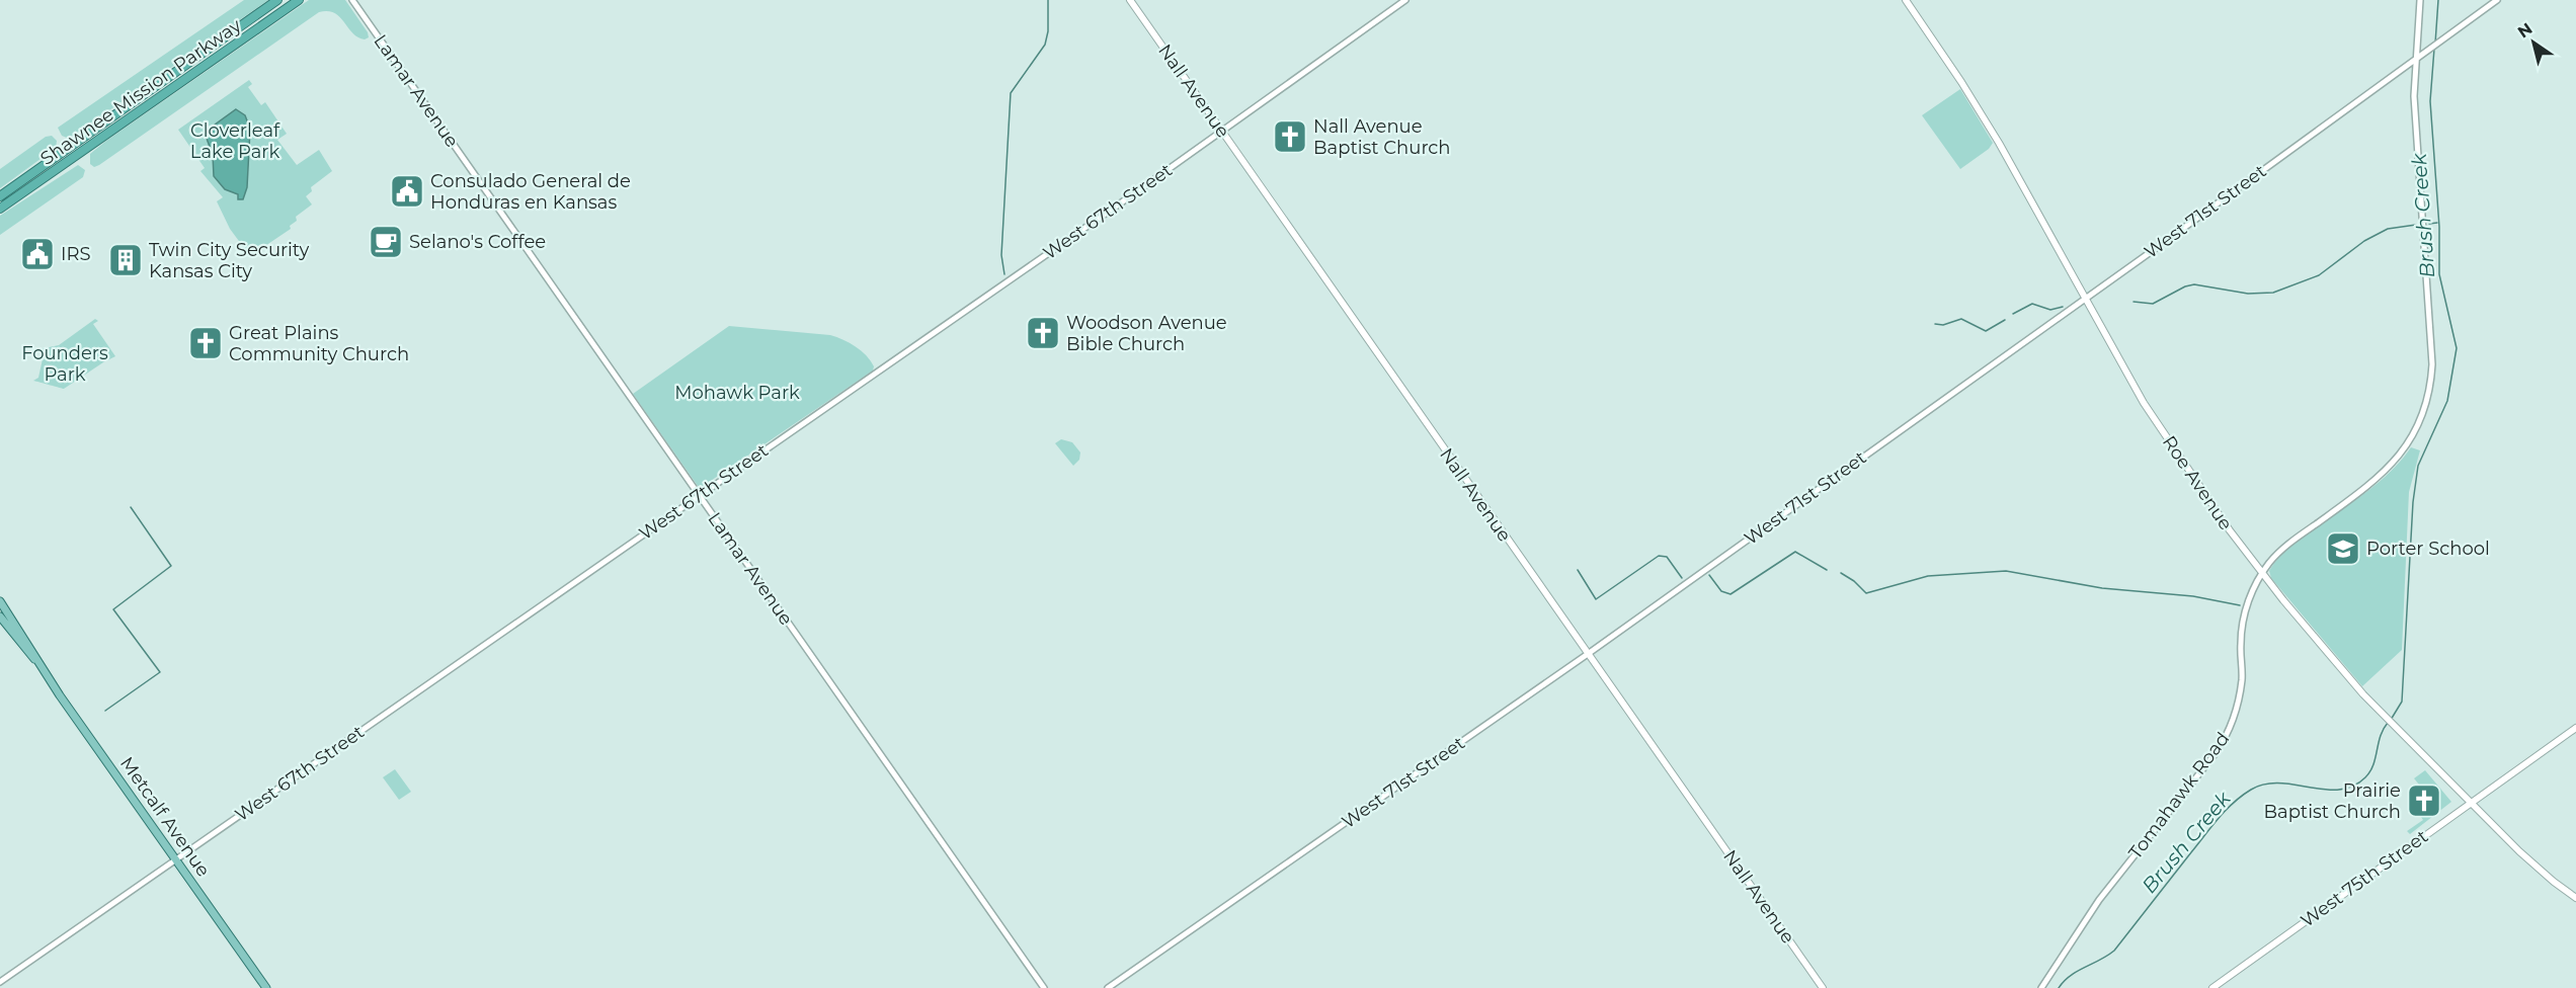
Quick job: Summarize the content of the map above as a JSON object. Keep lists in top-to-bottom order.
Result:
{
  "streets": {
    "highway": ["Shawnee Mission Parkway"],
    "main road": [
      "Nall Avenue",
      "Roe Avenue",
      "Metcalf Avenue",
      "West 75th Street"
    ],
    "street": [
      "Lamar Avenue",
      "West 67th Street",
      "West 71st Street",
      "Tomahawk Road"
    ]
  },
  "crossings": [
    ["Lamar Avenue", "West 67th Street"],
    ["Nall Avenue", "West 67th Street"],
    ["Nall Avenue", "West 71st Street"],
    ["West 67th Street", "Metcalf Avenue"],
    ["West 71st Street", "Roe Avenue"],
    ["West 71st Street", "Tomahawk Road"],
    ["Roe Avenue", "Tomahawk Road"],
    ["Roe Avenue", "West 75th Street"]
  ],
  "water": ["Brush Creek"],
  "parks": ["Cloverleaf Lake Park", "Founders Park", "Mohawk Park"],
  "places": {
    "church": [
      "Nall Avenue Baptist Church",
      "Woodson Avenue Bible Church",
      "Great Plains Community Church",
      "Prairie Baptist Church"
    ],
    "public building": ["Consulado General de Honduras en Kansas", "IRS"],
    "cafe": ["Selano's Coffee"],
    "building": ["Twin City Security Kansas City"],
    "school or university": ["Porter School"]
  },
  "north": "top left"
}
